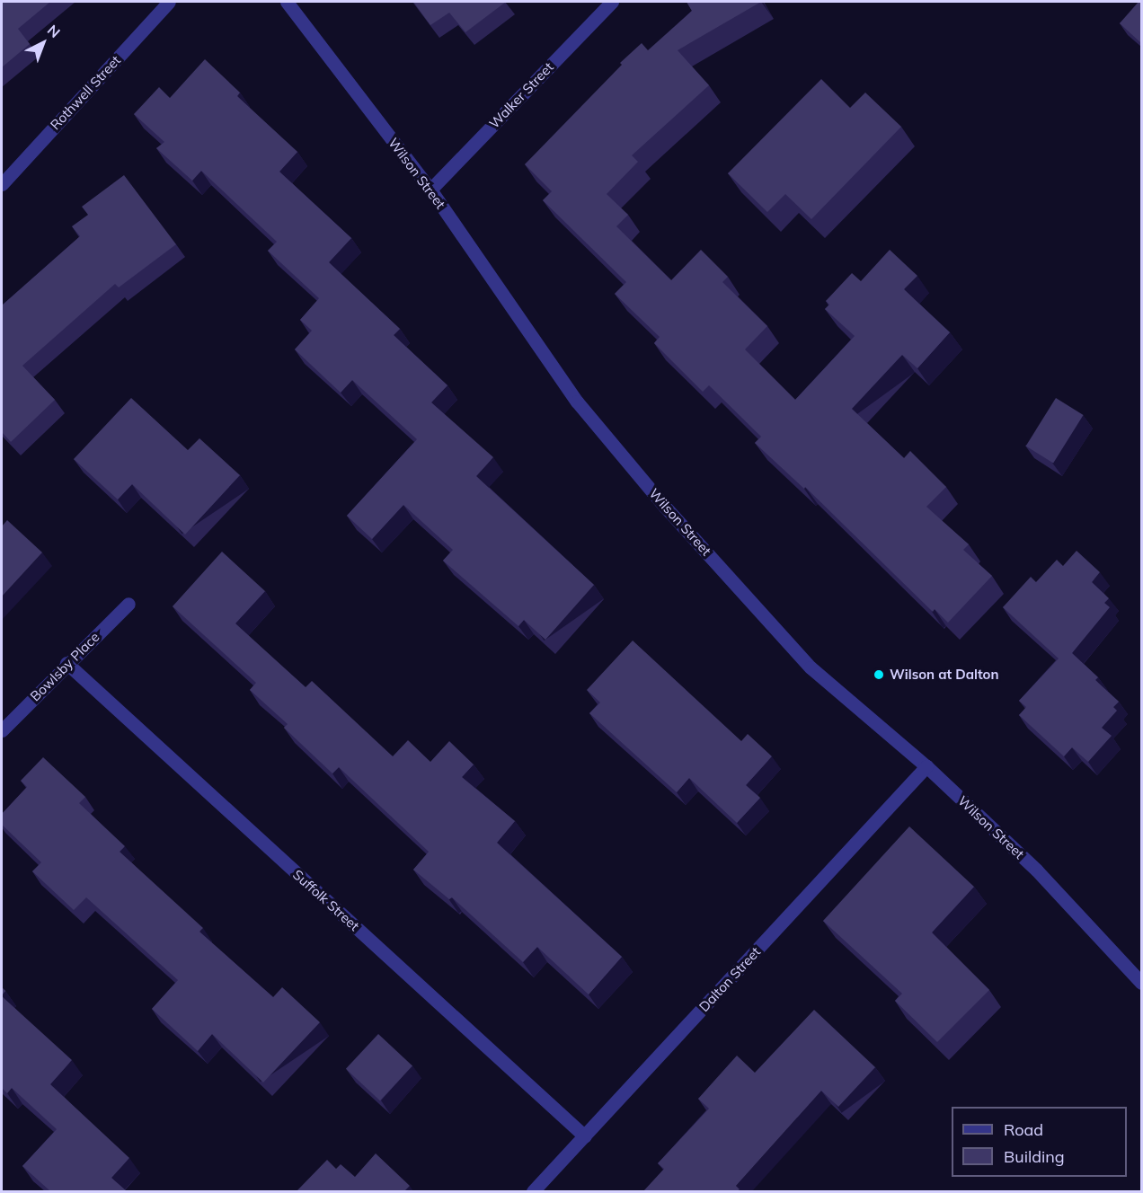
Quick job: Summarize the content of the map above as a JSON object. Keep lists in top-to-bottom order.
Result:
{
  "streets": {
    "street": [
      "Rothwell Street",
      "Walker Street",
      "Wilson Street",
      "Bowlsby Place",
      "Suffolk Street",
      "Dalton Street"
    ]
  },
  "crossings": [
    ["Walker Street", "Wilson Street"],
    ["Wilson Street", "Dalton Street"],
    ["Bowlsby Place", "Suffolk Street"],
    ["Suffolk Street", "Dalton Street"]
  ],
  "places": ["Wilson at Dalton"],
  "legend": ["Road", "Building"],
  "north": "top right"
}
